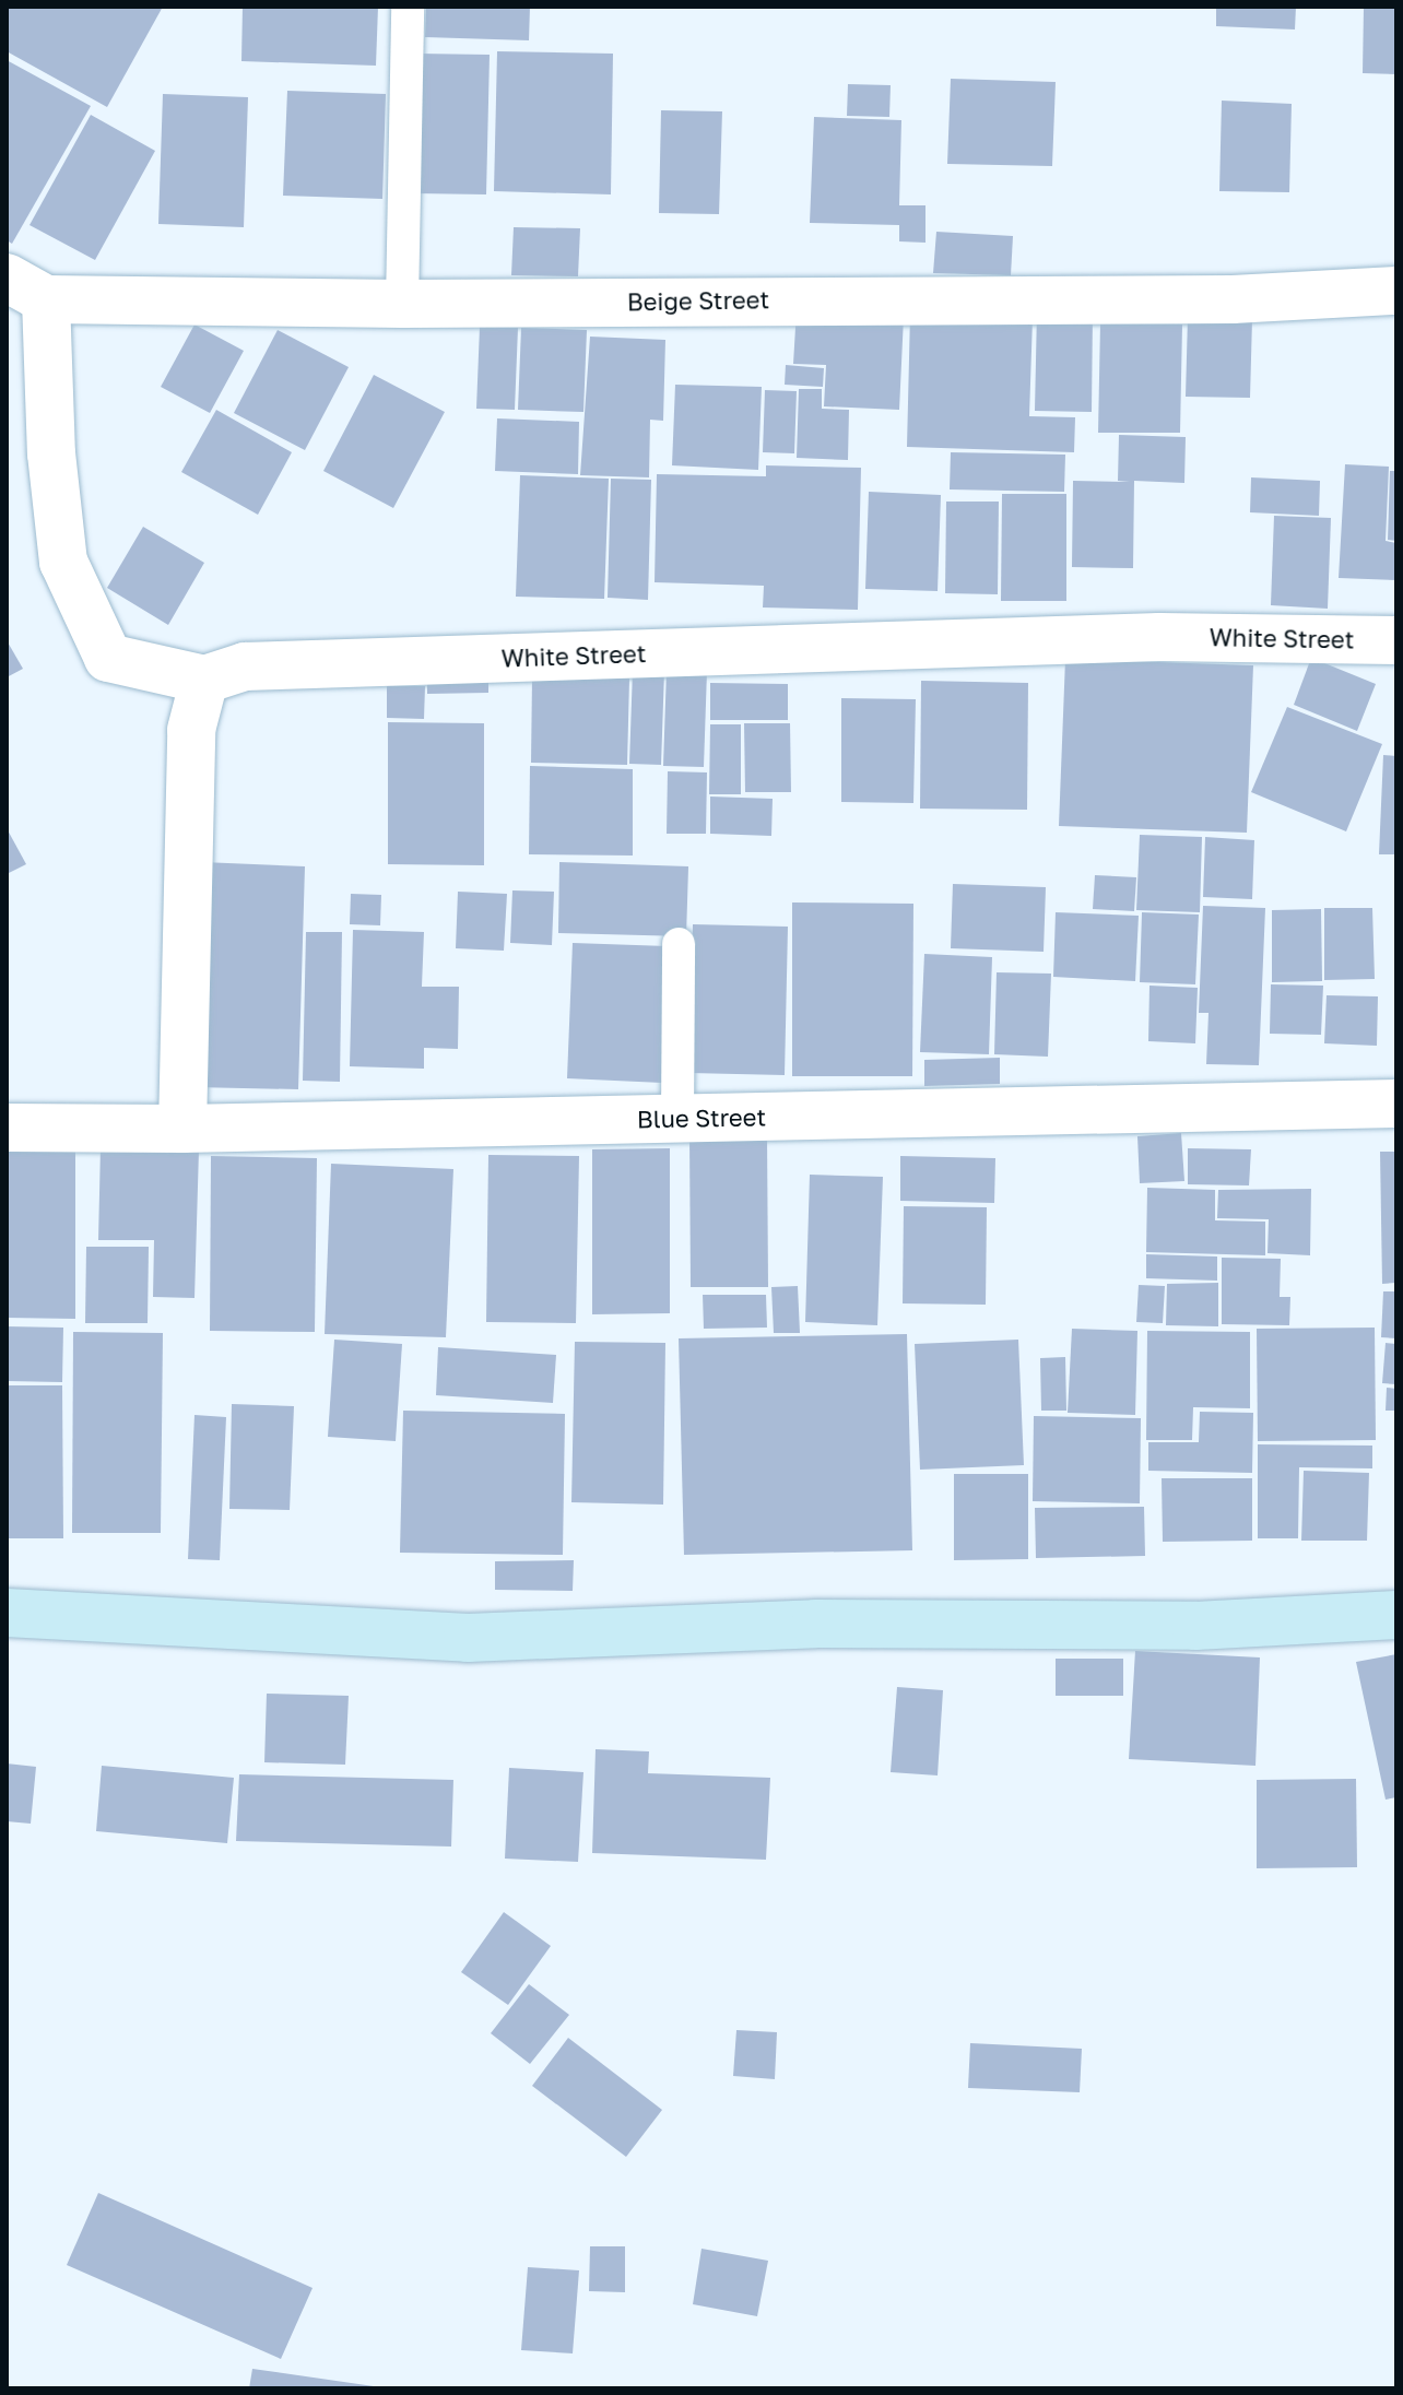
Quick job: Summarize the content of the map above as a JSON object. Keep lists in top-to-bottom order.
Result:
{
  "streets": {
    "street": ["Beige Street", "White Street", "Blue Street"]
  }
}
